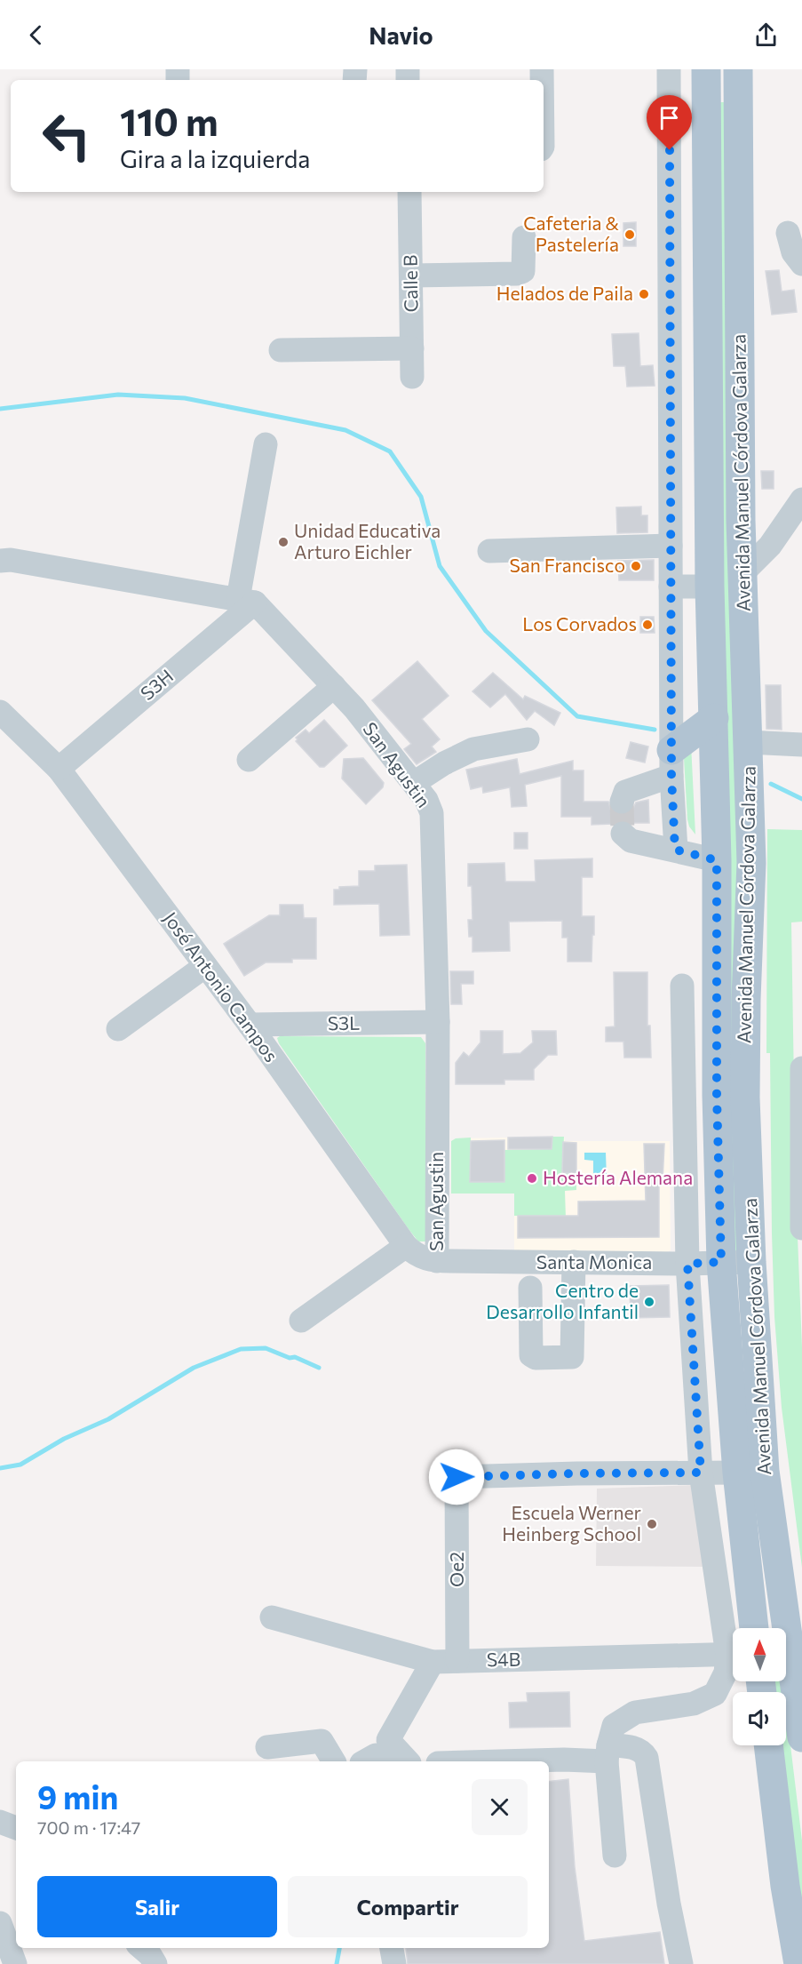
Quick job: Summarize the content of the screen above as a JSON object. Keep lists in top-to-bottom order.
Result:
{
  "streets": {
    "main road": ["Avenida Manuel Córdova Galarza"],
    "street": [
      "Calle B",
      "S3H",
      "San Agustin",
      "José Antonio Campos",
      "S3L",
      "Santa Monica",
      "Oe2",
      "S4B"
    ]
  },
  "crossings": [
    ["Avenida Manuel Córdova Galarza", "Santa Monica"],
    ["S3H", "San Agustin"],
    ["S3H", "José Antonio Campos"],
    ["San Agustin", "José Antonio Campos"],
    ["San Agustin", "S3L"],
    ["San Agustin", "Santa Monica"],
    ["José Antonio Campos", "S3L"],
    ["José Antonio Campos", "Santa Monica"],
    ["Oe2", "S4B"]
  ],
  "places": [
    "Cafeteria & Pastelería",
    "Helados de Paila",
    "Unidad Educativa Arturo Eichler",
    "San Francisco",
    "Los Corvados",
    "Hostería Alemana",
    "Centro de Desarrollo Infantil",
    "Escuela Werner Heinberg School"
  ],
  "north": "top",
  "page": {
    "header": "Navio",
    "turn": ["110 m", "Gira a la izquierda"],
    "heading": ["9 min", "700 m · 17:47"],
    "buttons": ["Salir", "Compartir"]
  }
}
